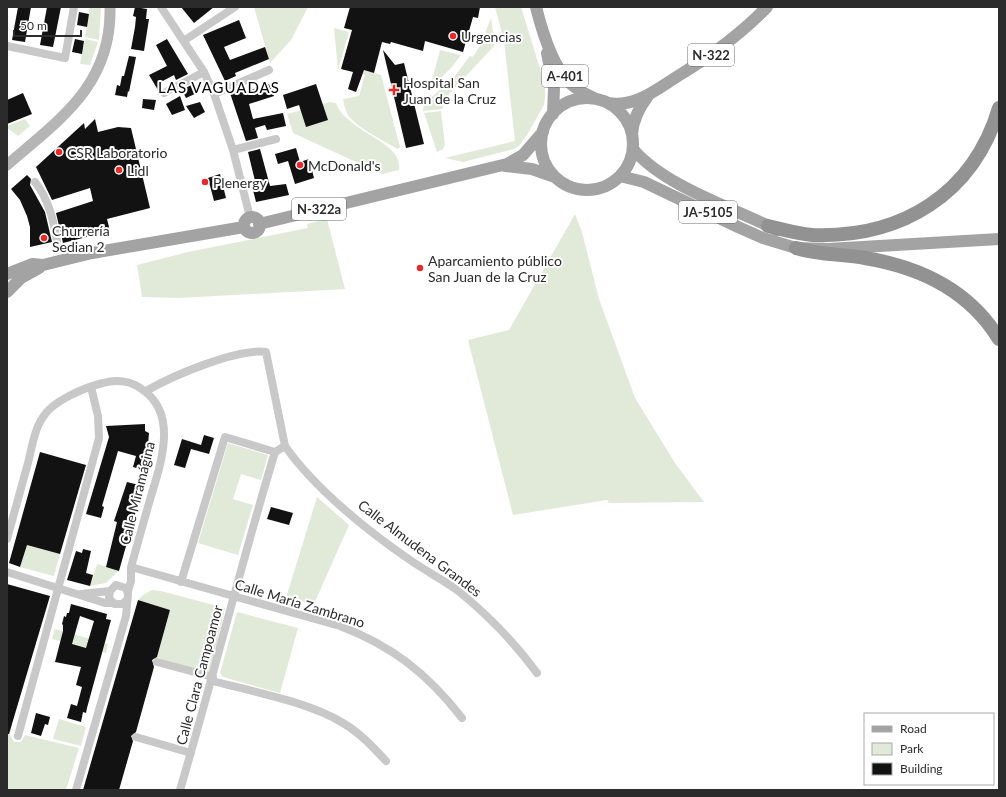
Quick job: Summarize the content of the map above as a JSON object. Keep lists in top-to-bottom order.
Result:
{
  "streets": {
    "main road": [
      "N-322",
      "A-401",
      "N-322a",
      "JA-5105"
    ],
    "street": [
      "Calle Miramágina",
      "Calle Almudena Grandes",
      "Calle María Zambrano",
      "Calle Clara Campoamor"
    ]
  },
  "crossings": [
    ["A-401", "N-322a"],
    ["A-401", "JA-5105"],
    ["N-322a", "JA-5105"],
    ["Calle Miramágina", "Calle Almudena Grandes"],
    ["Calle Miramágina", "Calle María Zambrano"],
    ["Calle María Zambrano", "Calle Clara Campoamor"]
  ],
  "districts": ["LAS VAGUADAS"],
  "places": {
    "other": [
      "Urgencias",
      "CSR Laboratorio",
      "McDonald's",
      "Lidl",
      "Plenergy",
      "Churrería Sedian 2",
      "Aparcamiento público San Juan de la Cruz"
    ],
    "health": ["Hospital San Juan de la Cruz"]
  },
  "legend": ["Road", "Park", "Building"],
  "scale_bar": "50 m"
}
